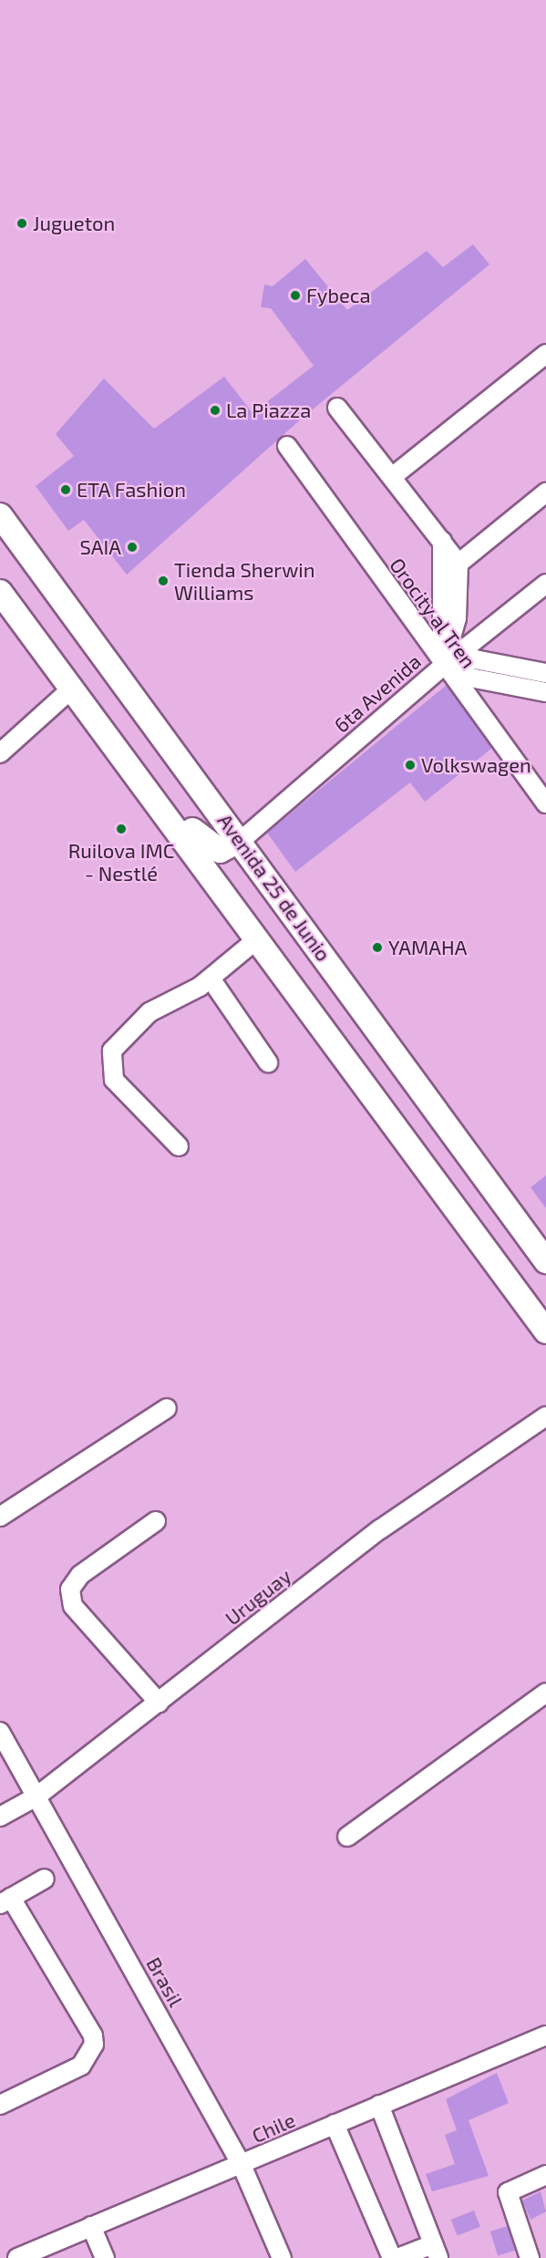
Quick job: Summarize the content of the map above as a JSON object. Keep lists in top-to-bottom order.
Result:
{
  "streets": {
    "main road": ["Avenida 25 de Junio"],
    "street": [
      "Orocity al Tren",
      "6ta Avenida",
      "Uruguay",
      "Brasil",
      "Chile"
    ]
  },
  "crossings": [
    ["Orocity al Tren", "6ta Avenida"],
    ["6ta Avenida", "Avenida 25 de Junio"],
    ["Uruguay", "Brasil"],
    ["Brasil", "Chile"]
  ],
  "places": [
    "Jugueton",
    "Fybeca",
    "La Piazza",
    "ETA Fashion",
    "SAIA",
    "Tienda Sherwin Williams",
    "Volkswagen",
    "Ruilova IMC - Nestlé",
    "YAMAHA"
  ]
}
